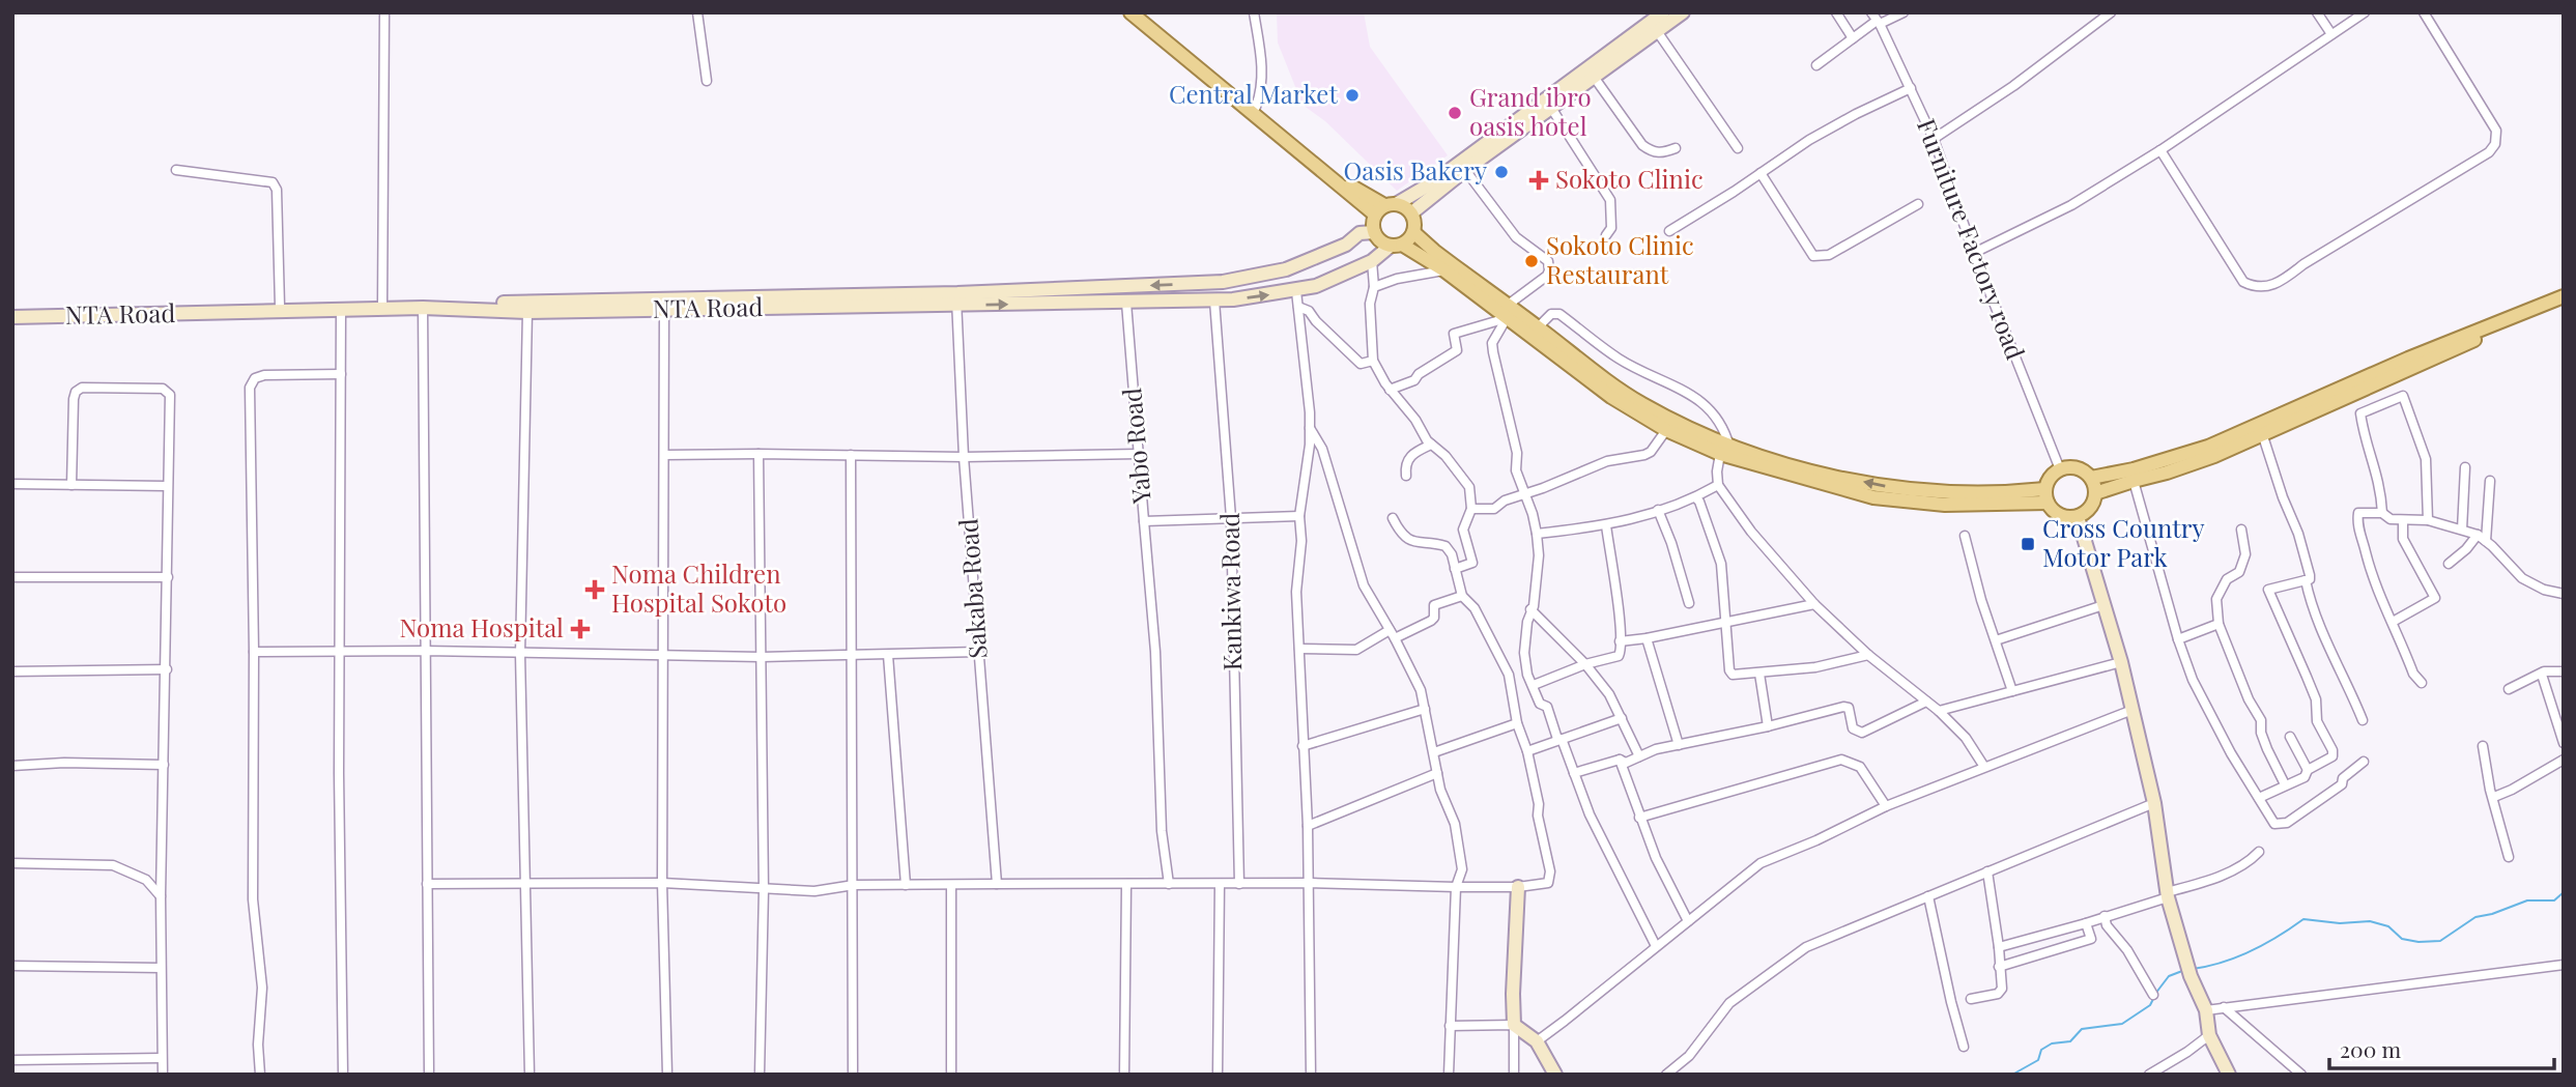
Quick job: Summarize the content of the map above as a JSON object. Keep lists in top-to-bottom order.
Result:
{
  "streets": {
    "main road": ["NTA Road"],
    "street": [
      "Furniture Factory road",
      "Yabo Road",
      "Sakaba Road",
      "Kankiwa Road"
    ]
  },
  "crossings": [
    ["NTA Road", "Yabo Road"],
    ["NTA Road", "Sakaba Road"],
    ["NTA Road", "Kankiwa Road"],
    ["Yabo Road", "Kankiwa Road"]
  ],
  "places": {
    "other": [
      "Central Market",
      "Grand ibro oasis hotel",
      "Oasis Bakery",
      "Sokoto Clinic Restaurant"
    ],
    "health": ["Sokoto Clinic", "Noma Children Hospital Sokoto", "Noma Hospital"],
    "transit": ["Cross Country Motor Park"]
  },
  "scale_bar": "200 m"
}
